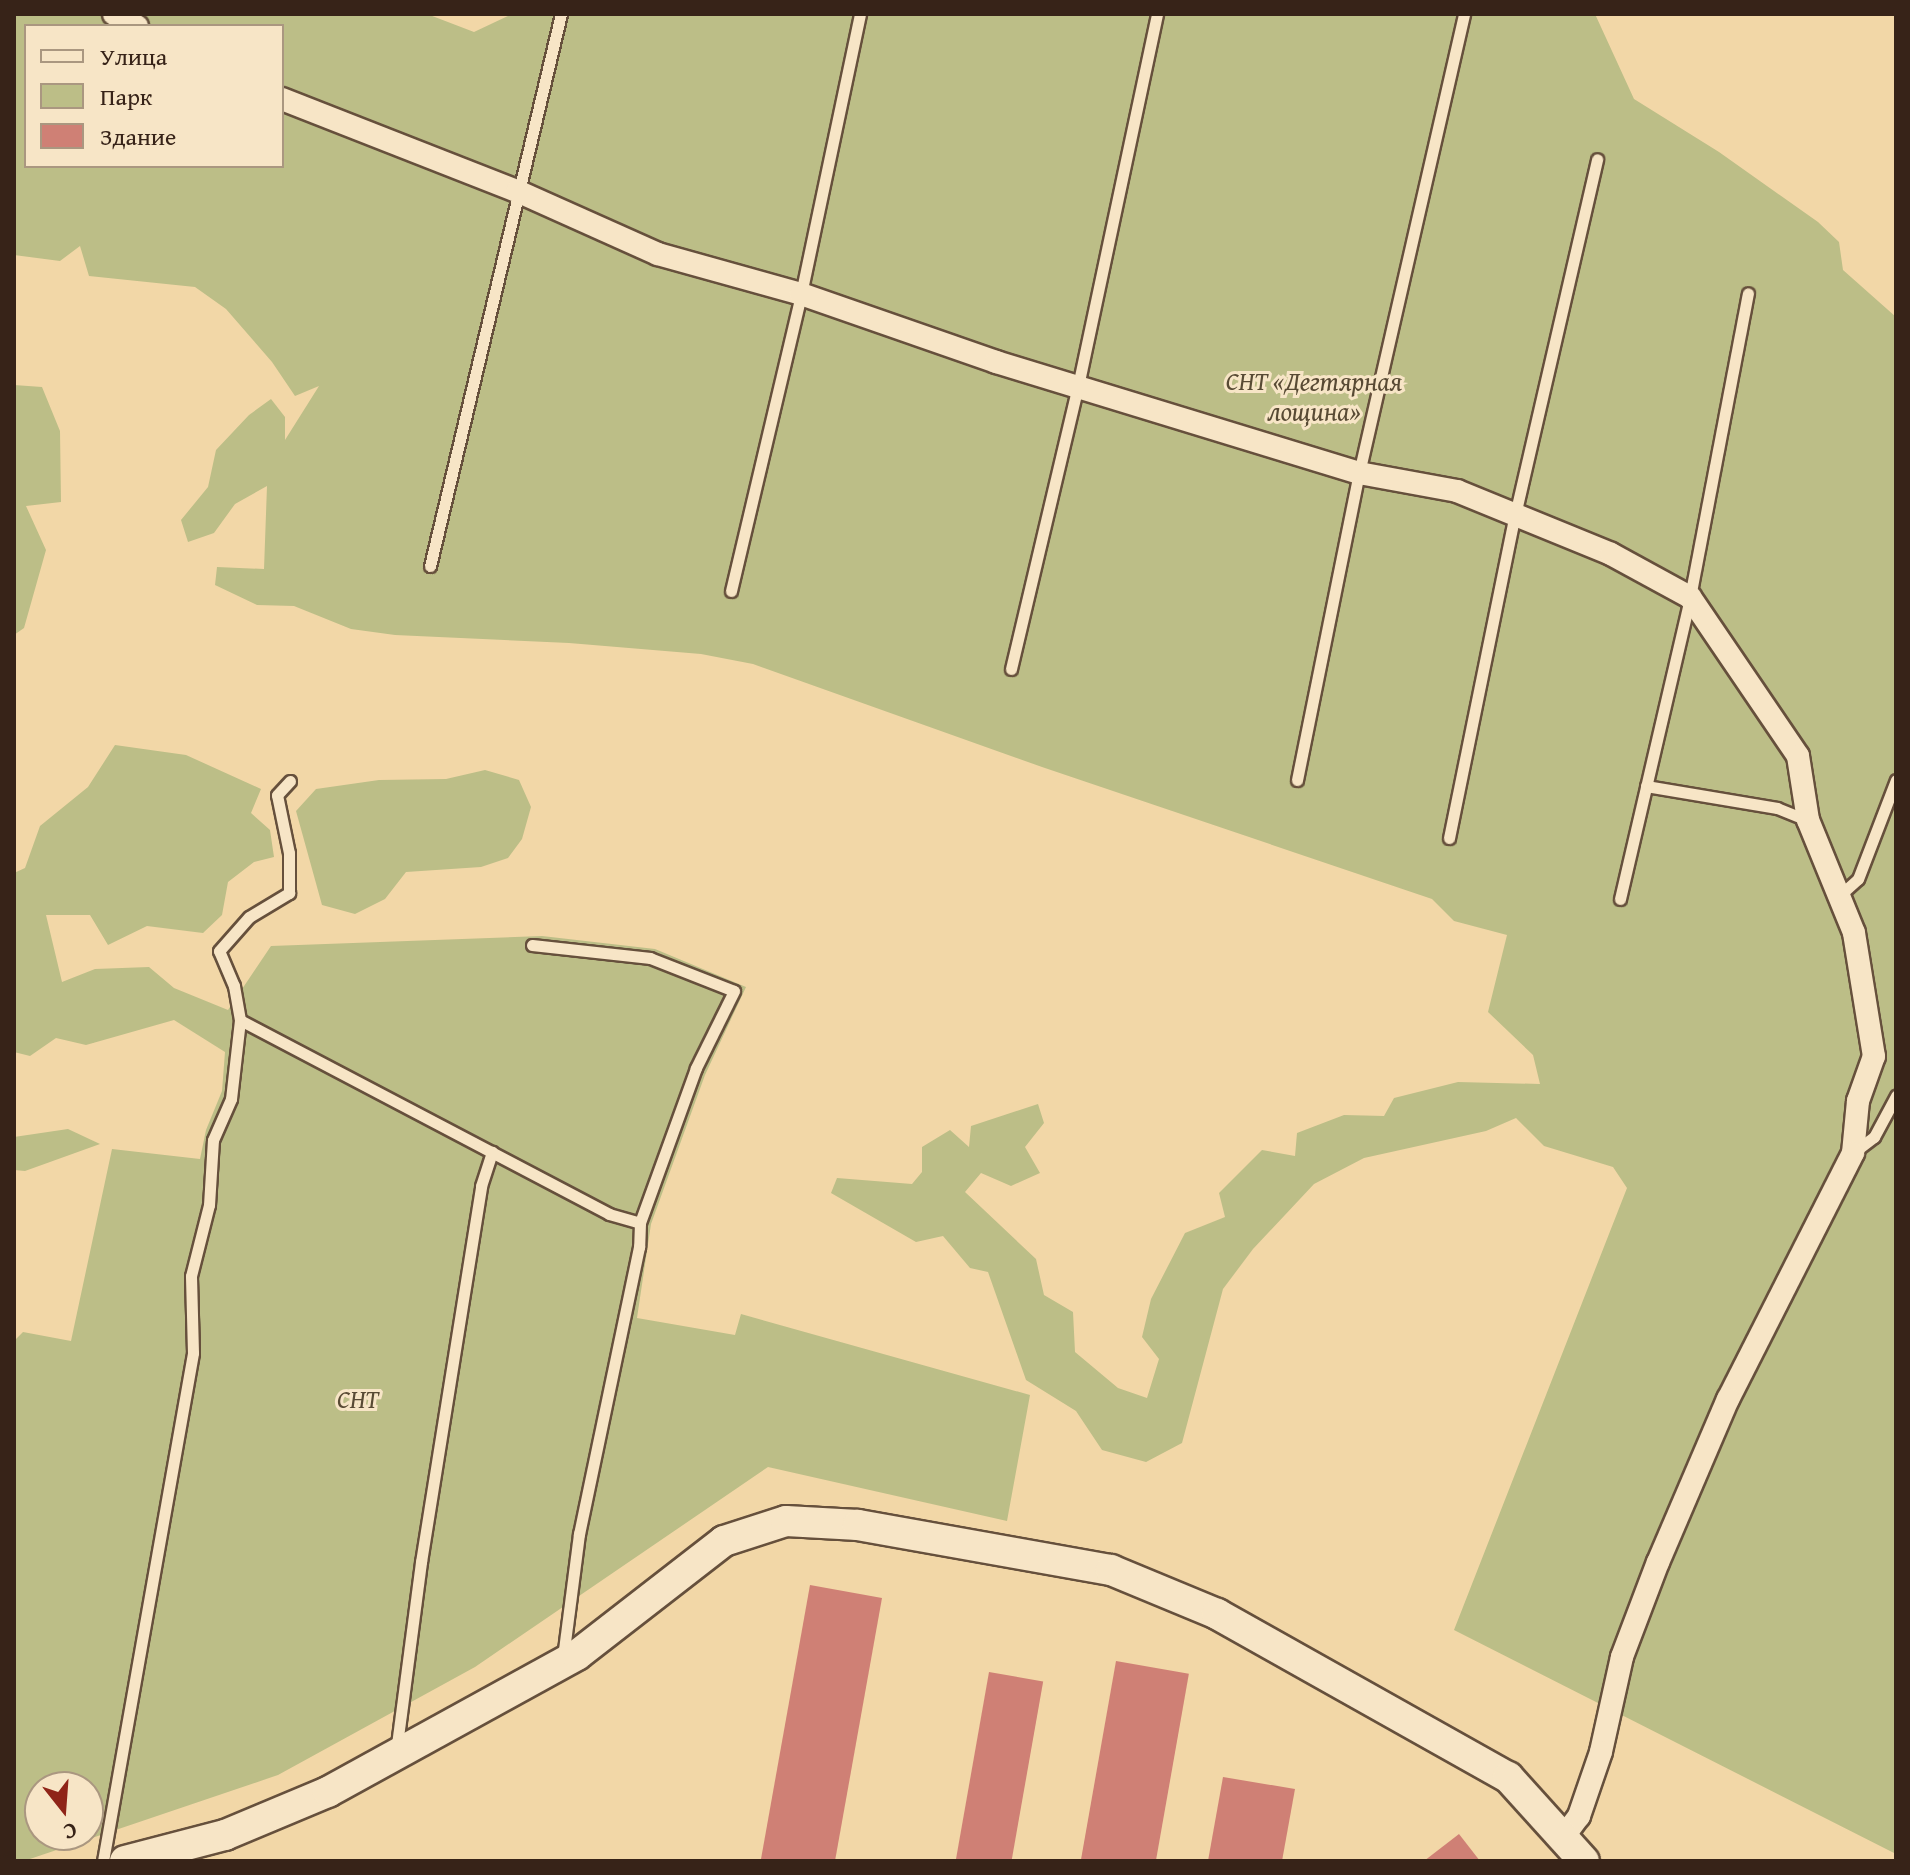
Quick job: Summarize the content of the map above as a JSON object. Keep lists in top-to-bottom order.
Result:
{
  "parks": ["СНТ «Дегтярная лощина»", "СНТ"],
  "legend": ["Улица", "Парк", "Здание"],
  "north": "bottom"
}
